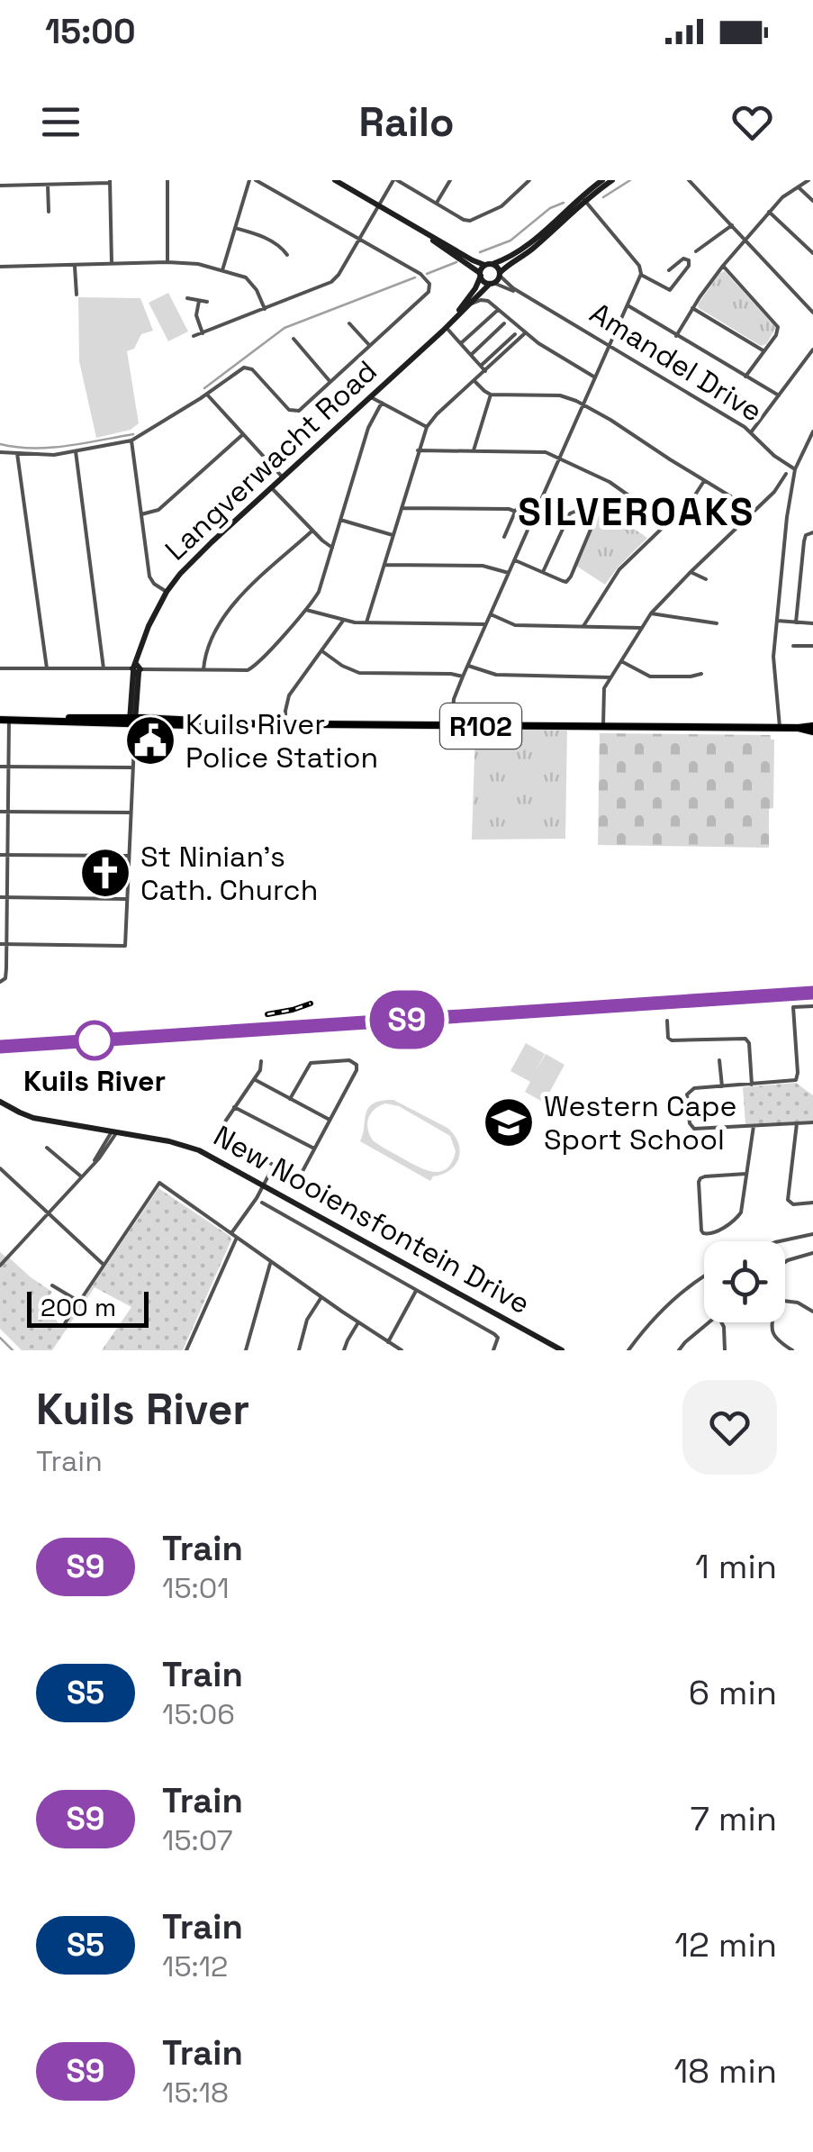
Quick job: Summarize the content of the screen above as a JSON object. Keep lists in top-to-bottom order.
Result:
{
  "streets": {
    "main road": ["R102"],
    "street": ["Amandel Drive", "Langverwacht Road", "New Nooiensfontein Drive"]
  },
  "crossings": [
    ["Amandel Drive", "Langverwacht Road"],
    ["Langverwacht Road", "R102"]
  ],
  "districts": ["SILVEROAKS"],
  "places": {
    "public building": ["Kuils River Police Station"],
    "church": ["St Ninian's Cath. Church"],
    "other": ["Kuils River"],
    "school or university": ["Western Cape Sport School"]
  },
  "scale_bar": "200 m",
  "page": {
    "status": "15:00",
    "header": "Railo",
    "on_map": "S9",
    "scale": "200 m",
    "heading": ["Kuils River", "Train"],
    "list": [
      {
        "mark": "S9",
        "name": "Train",
        "note": "15:01",
        "value": "1 min"
      },
      {
        "mark": "S5",
        "name": "Train",
        "note": "15:06",
        "value": "6 min"
      },
      {
        "mark": "S9",
        "name": "Train",
        "note": "15:07",
        "value": "7 min"
      },
      {
        "mark": "S5",
        "name": "Train",
        "note": "15:12",
        "value": "12 min"
      },
      {
        "mark": "S9",
        "name": "Train",
        "note": "15:18",
        "value": "18 min"
      }
    ]
  }
}
